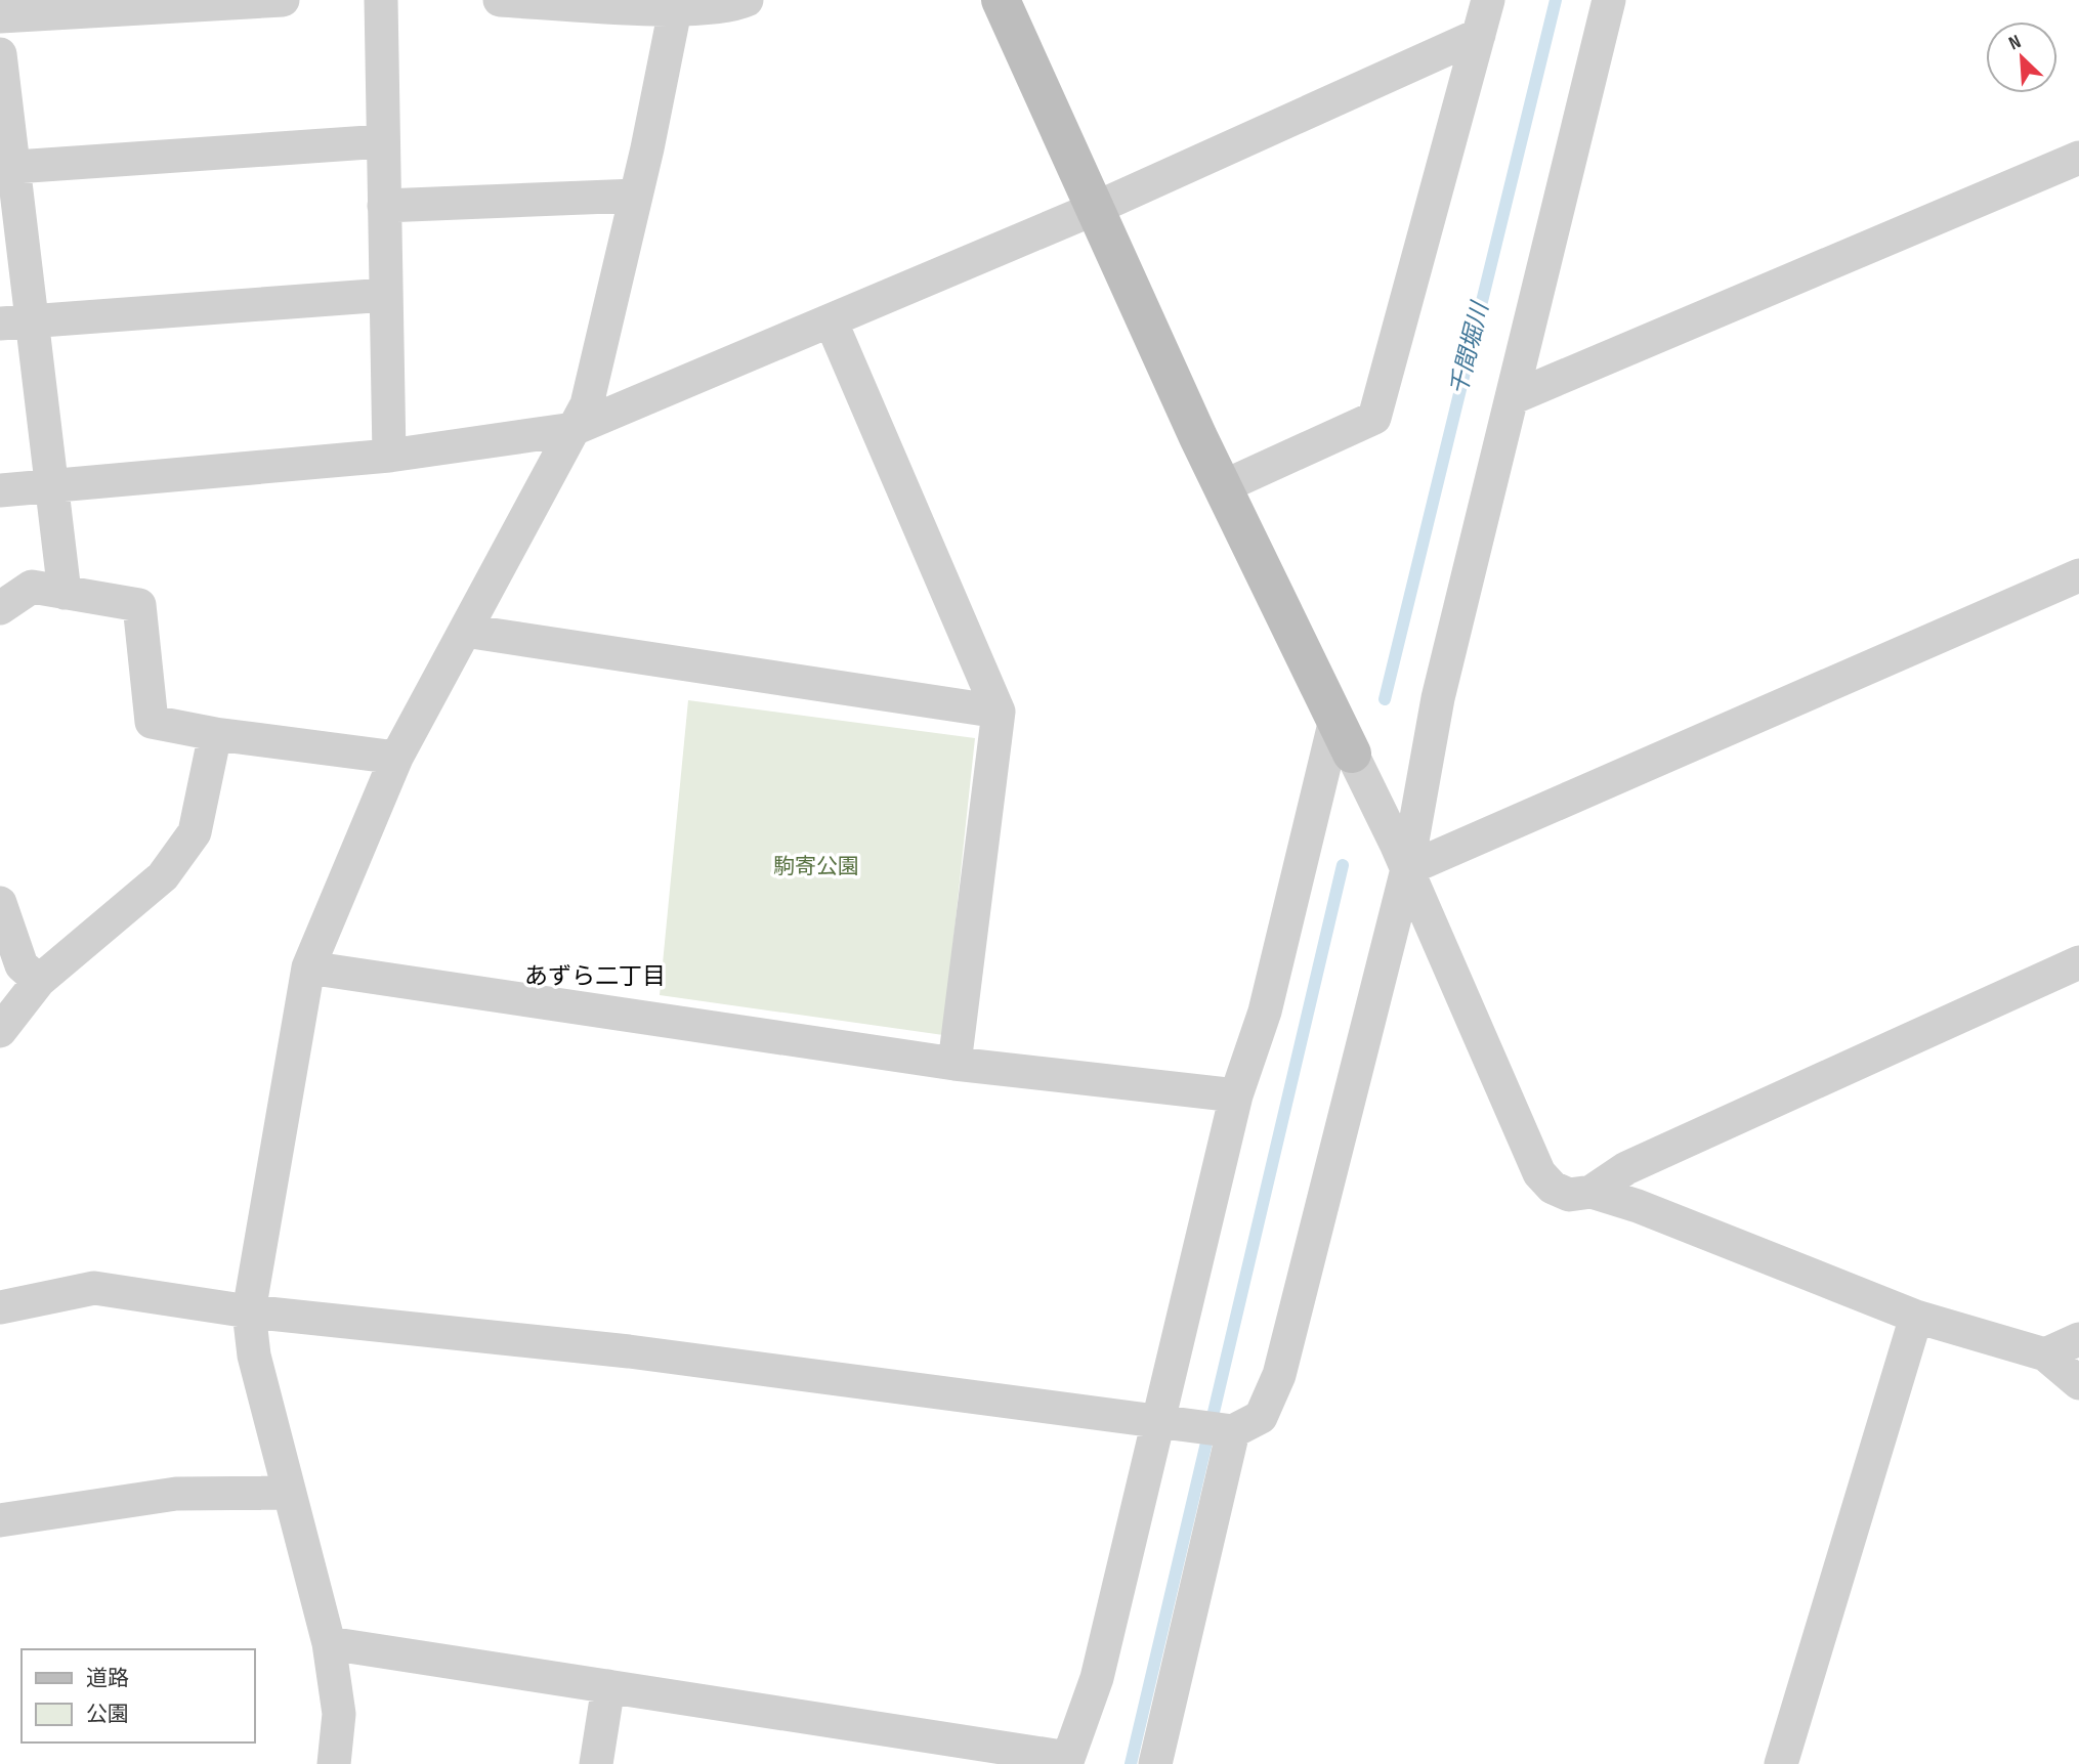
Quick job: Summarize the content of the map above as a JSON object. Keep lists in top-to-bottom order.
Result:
{
  "districts": ["あずら二丁目"],
  "water": ["千間堀川"],
  "parks": ["駒寄公園"],
  "legend": ["道路", "公園"],
  "north": "top left"
}
